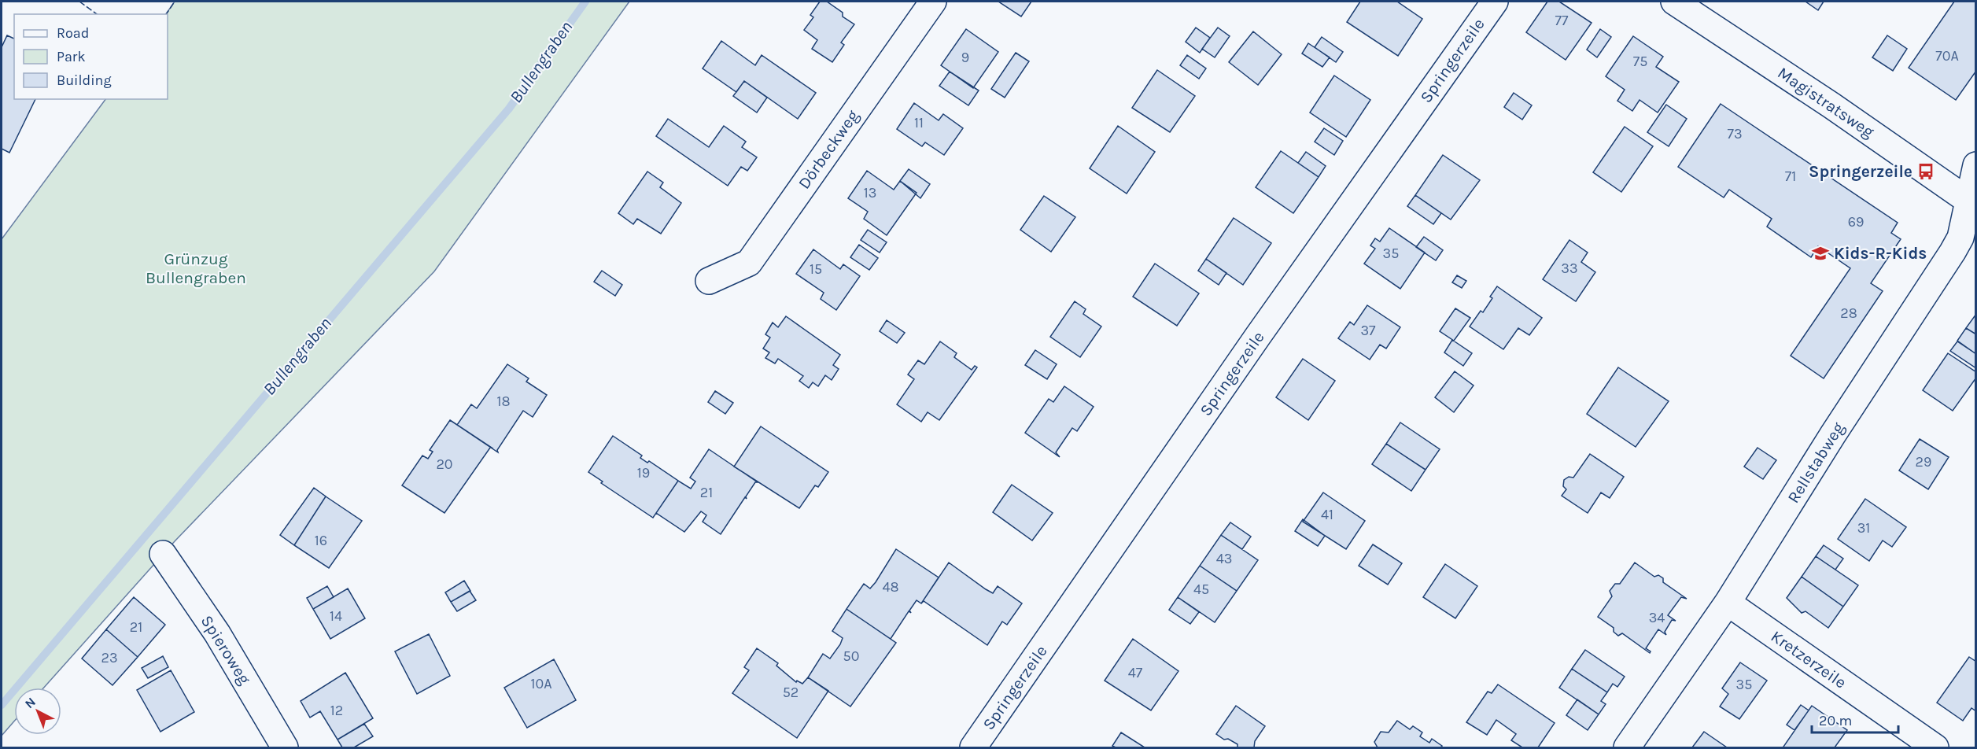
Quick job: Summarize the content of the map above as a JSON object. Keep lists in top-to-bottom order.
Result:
{
  "streets": {
    "street": [
      "Springerzeile",
      "Magistratsweg",
      "Dörbeckweg",
      "Rellstabweg",
      "Spieroweg",
      "Kretzerzeile"
    ]
  },
  "crossings": [
    ["Magistratsweg", "Rellstabweg"],
    ["Rellstabweg", "Kretzerzeile"]
  ],
  "water": ["Bullengraben"],
  "parks": ["Grünzug Bullengraben"],
  "places": {
    "bus stop": ["Springerzeile"],
    "school or university": ["Kids-R-Kids"]
  },
  "house_numbers": [
    "77",
    "70A",
    "9",
    "75",
    "11",
    "73",
    "71",
    "13",
    "69",
    "35",
    "33",
    "15",
    "28",
    "37",
    "18",
    "29",
    "20",
    "19",
    "21",
    "41",
    "31",
    "16",
    "43",
    "48",
    "45",
    "14",
    "34",
    "21",
    "50",
    "23",
    "47",
    "10A",
    "35",
    "52",
    "12"
  ],
  "legend": ["Road", "Park", "Building"],
  "scale_bar": "20 m",
  "north": "top left"
}
